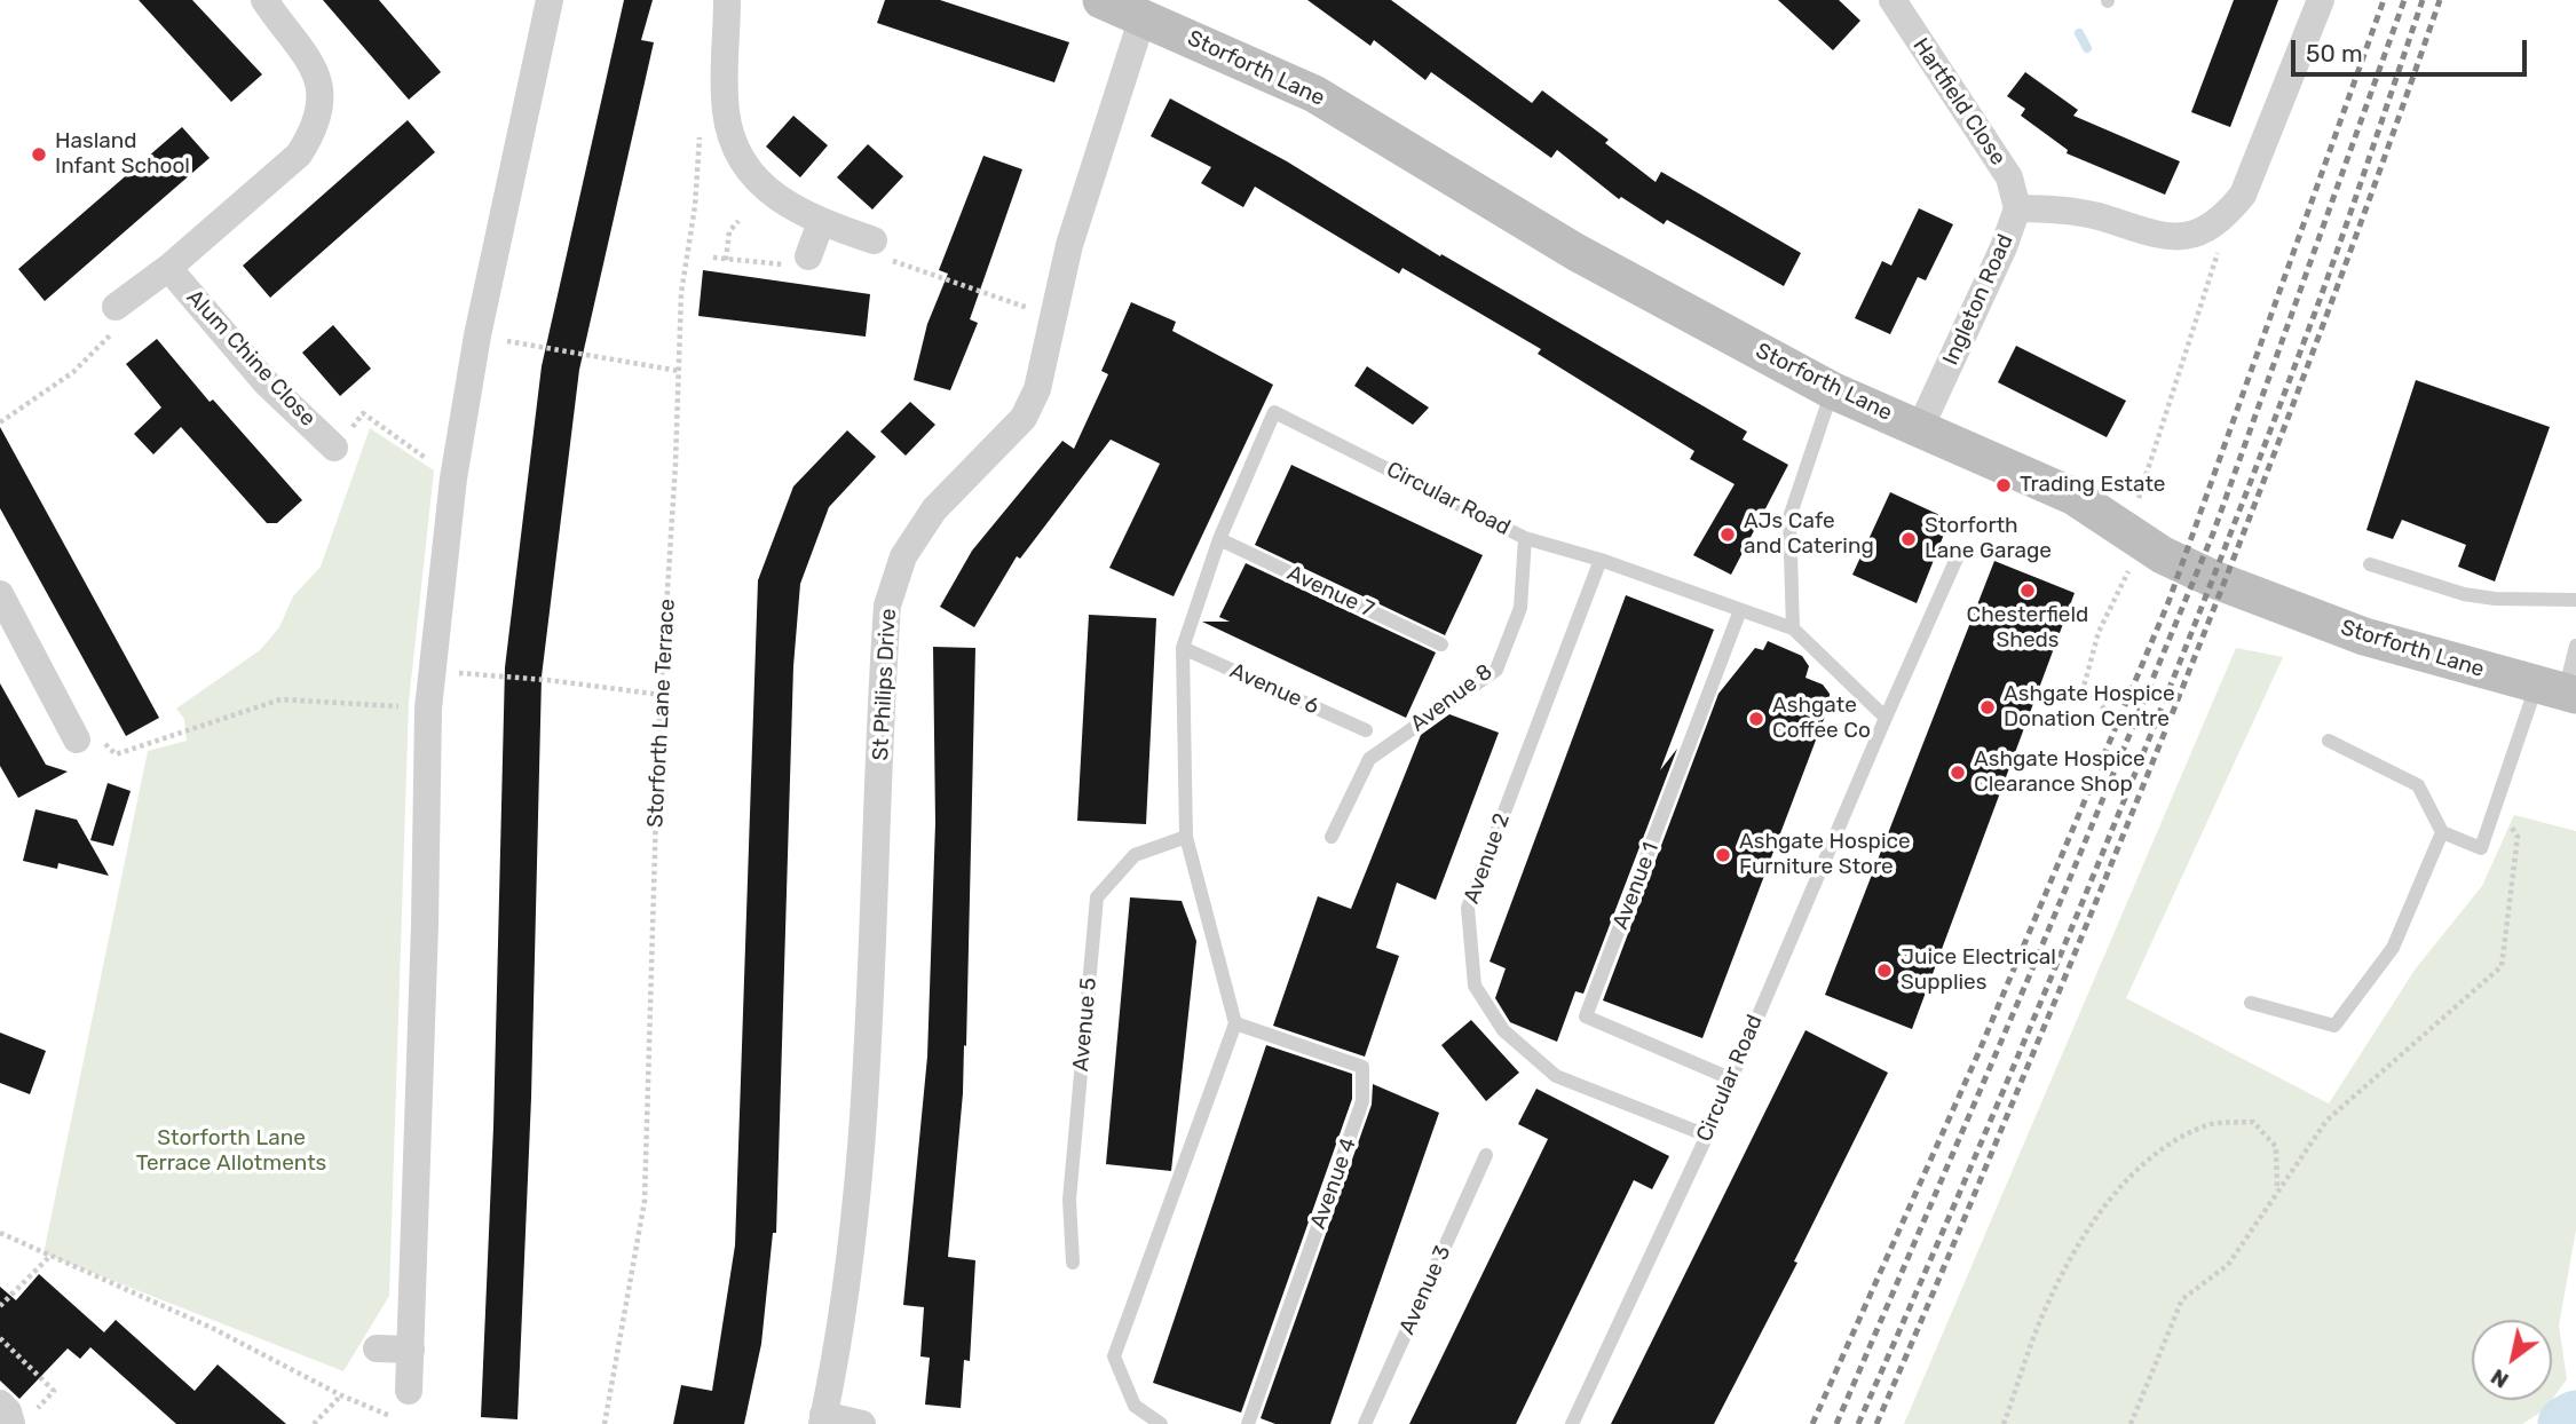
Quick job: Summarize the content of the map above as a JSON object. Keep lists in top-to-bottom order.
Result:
{
  "streets": {
    "street": [
      "Storforth Lane",
      "Hartfield Close",
      "Ingleton Road",
      "Alum Chine Close",
      "St Philips Drive"
    ],
    "lane": [
      "Circular Road",
      "Avenue 7",
      "Avenue 6",
      "Avenue 8",
      "Avenue 2",
      "Avenue 1",
      "Avenue 5",
      "Avenue 4",
      "Avenue 3"
    ],
    "path": ["Storforth Lane Terrace"]
  },
  "crossings": [
    ["Storforth Lane", "Ingleton Road"],
    ["Storforth Lane", "St Philips Drive"],
    ["Hartfield Close", "Ingleton Road"],
    ["Circular Road", "Avenue 7"],
    ["Circular Road", "Avenue 6"],
    ["Circular Road", "Avenue 8"],
    ["Circular Road", "Avenue 2"],
    ["Circular Road", "Avenue 1"],
    ["Circular Road", "Avenue 5"],
    ["Circular Road", "Avenue 4"]
  ],
  "parks": ["Storforth Lane Terrace Allotments"],
  "places": [
    "Hasland Infant School",
    "Trading Estate",
    "AJs Cafe and Catering",
    "Storforth Lane Garage",
    "Chesterfield Sheds",
    "Ashgate Hospice Donation Centre",
    "Ashgate Coffee Co",
    "Ashgate Hospice Clearance Shop",
    "Ashgate Hospice Furniture Store",
    "Juice Electrical Supplies"
  ],
  "scale_bar": "50 m",
  "north": "bottom left"
}
